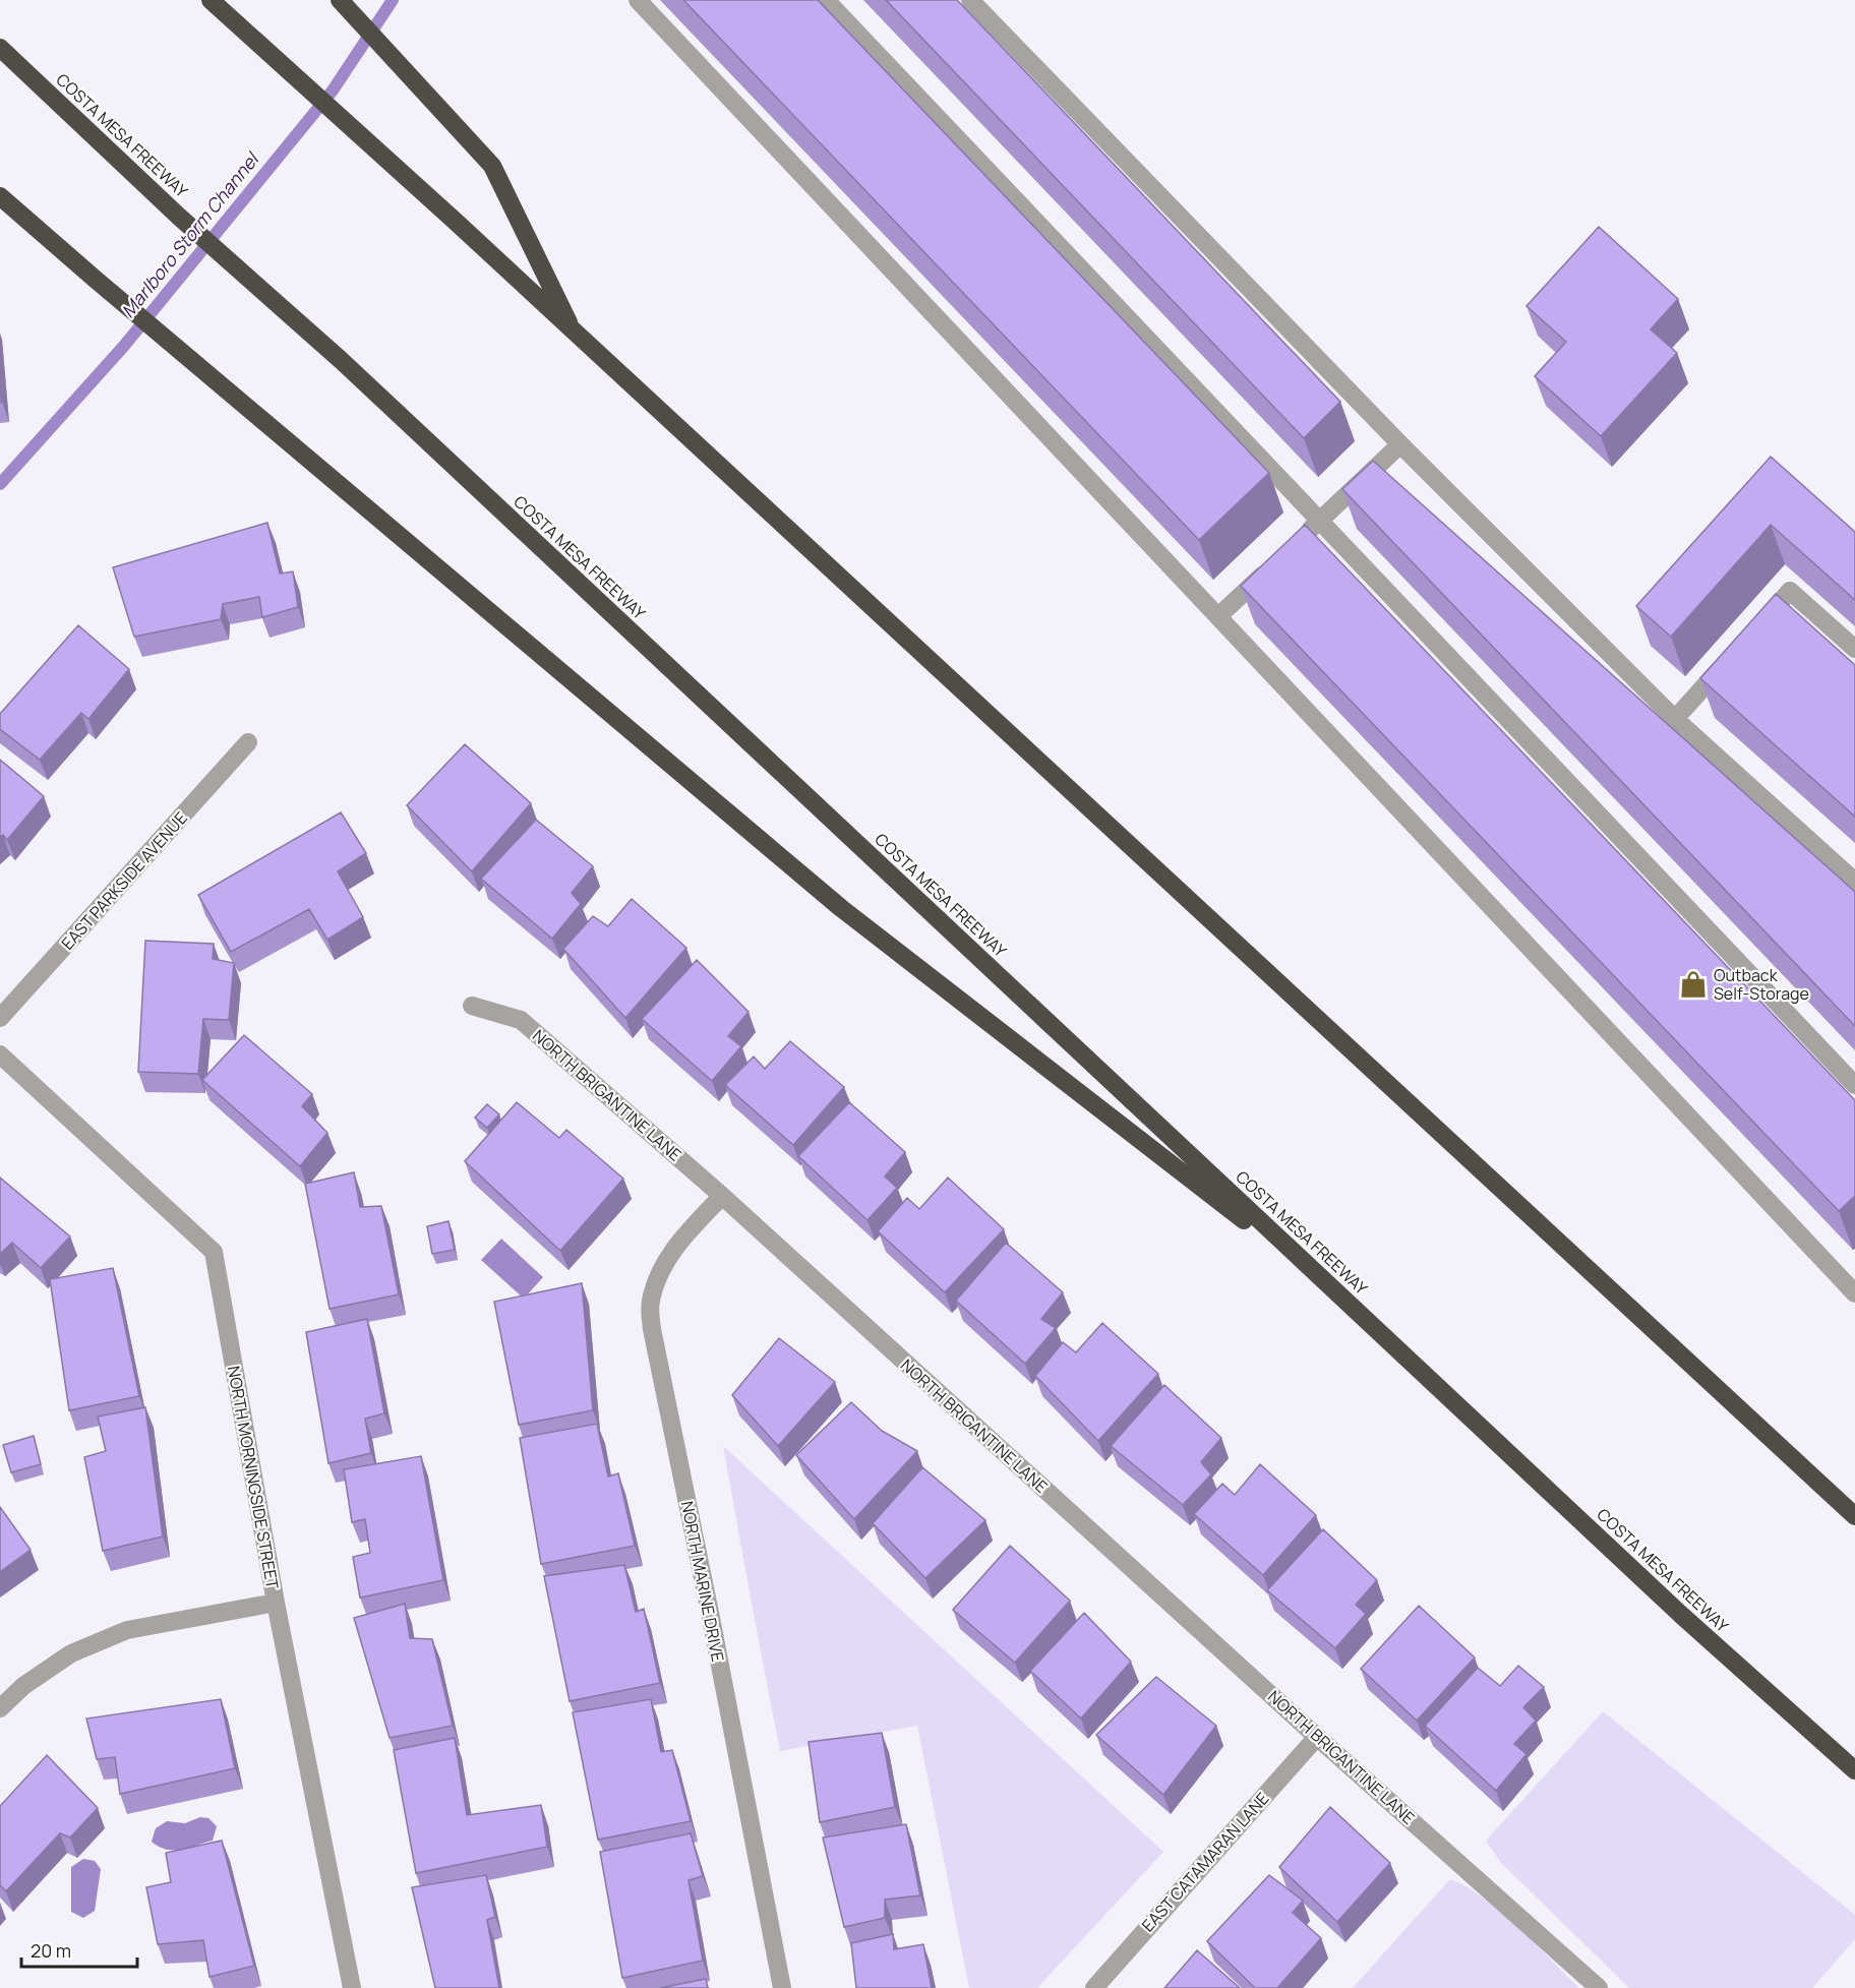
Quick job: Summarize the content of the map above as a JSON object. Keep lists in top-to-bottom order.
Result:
{
  "streets": {
    "highway": ["COSTA MESA FREEWAY"],
    "street": [
      "EAST PARKSIDE AVENUE",
      "NORTH BRIGANTINE LANE",
      "NORTH MORNINGSIDE STREET",
      "NORTH MARINE DRIVE",
      "EAST CATAMARAN LANE"
    ]
  },
  "crossings": [
    ["NORTH BRIGANTINE LANE", "NORTH MARINE DRIVE"],
    ["NORTH BRIGANTINE LANE", "EAST CATAMARAN LANE"]
  ],
  "water": ["Marlboro Storm Channel"],
  "places": {
    "shop": ["Outback Self-Storage"]
  },
  "scale_bar": "20 m"
}
